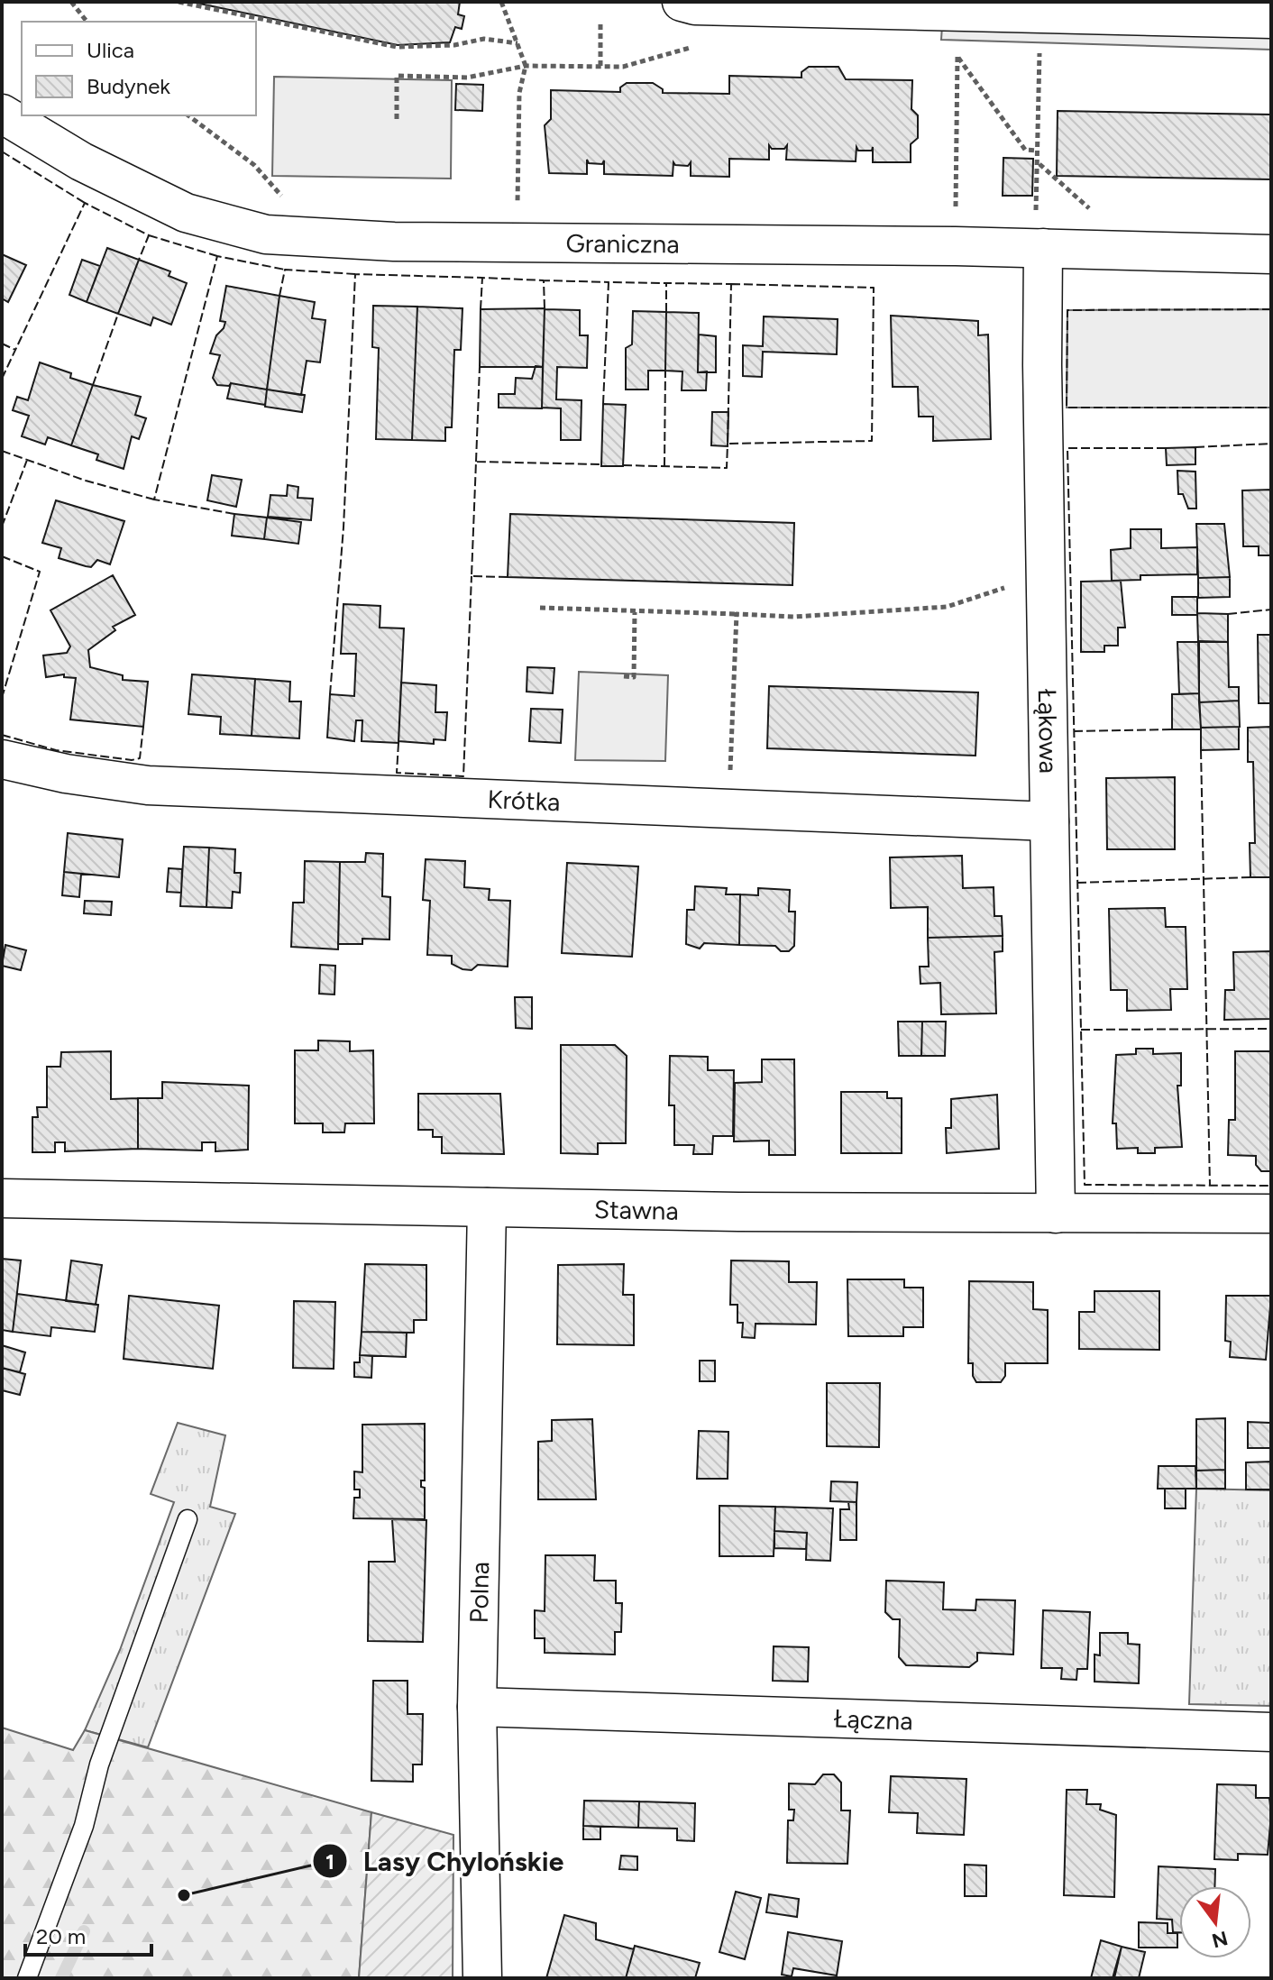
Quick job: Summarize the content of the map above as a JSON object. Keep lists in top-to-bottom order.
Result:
{
  "streets": {
    "street": [
      "Graniczna",
      "Łąkowa",
      "Krótka",
      "Stawna",
      "Polna",
      "Łączna"
    ]
  },
  "crossings": [
    ["Graniczna", "Łąkowa"],
    ["Łąkowa", "Krótka"],
    ["Łąkowa", "Stawna"],
    ["Stawna", "Polna"],
    ["Polna", "Łączna"]
  ],
  "places": ["Lasy Chylońskie"],
  "legend": ["Ulica", "Budynek"],
  "scale_bar": "20 m",
  "north": "bottom"
}
